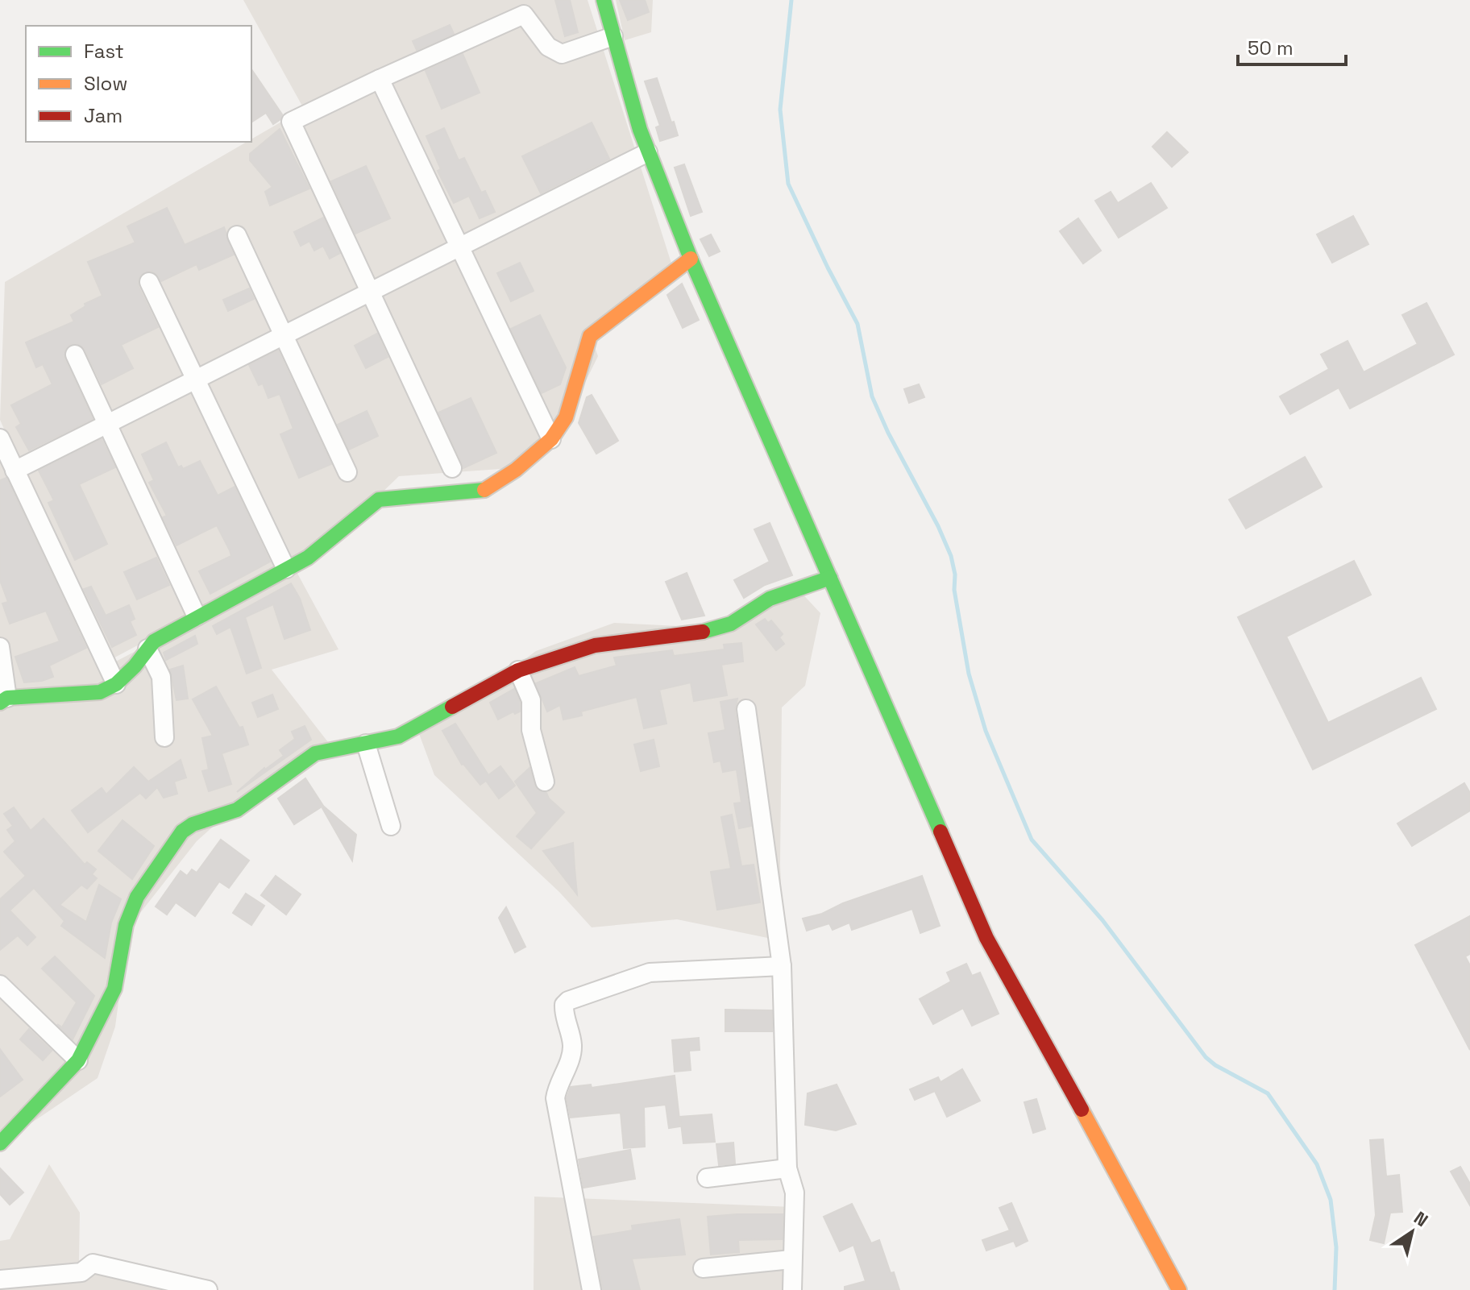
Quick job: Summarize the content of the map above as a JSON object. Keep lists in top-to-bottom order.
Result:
{
  "legend": ["Fast", "Slow", "Jam"],
  "scale_bar": "50 m",
  "north": "top right"
}
